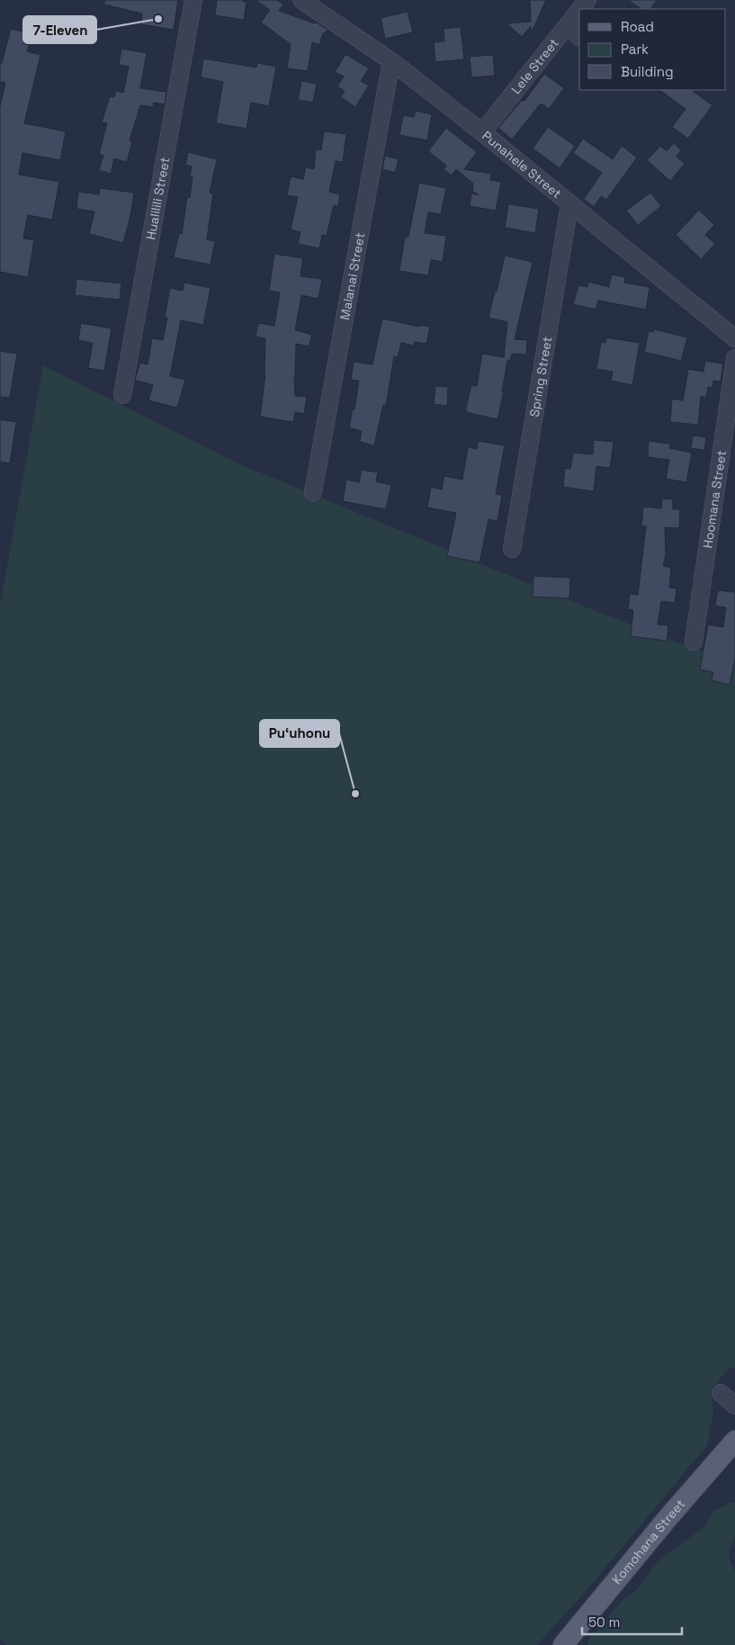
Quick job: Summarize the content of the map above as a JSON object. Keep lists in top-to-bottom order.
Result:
{
  "streets": {
    "main road": ["Komohana Street"],
    "street": [
      "Lele Street",
      "Punahele Street",
      "Hualilili Street",
      "Malanai Street",
      "Spring Street",
      "Hoomana Street"
    ]
  },
  "crossings": [
    ["Lele Street", "Punahele Street"],
    ["Punahele Street", "Malanai Street"],
    ["Punahele Street", "Spring Street"]
  ],
  "places": ["7-Eleven", "Puʻuhonu"],
  "legend": ["Road", "Park", "Building"],
  "scale_bar": "50 m"
}
